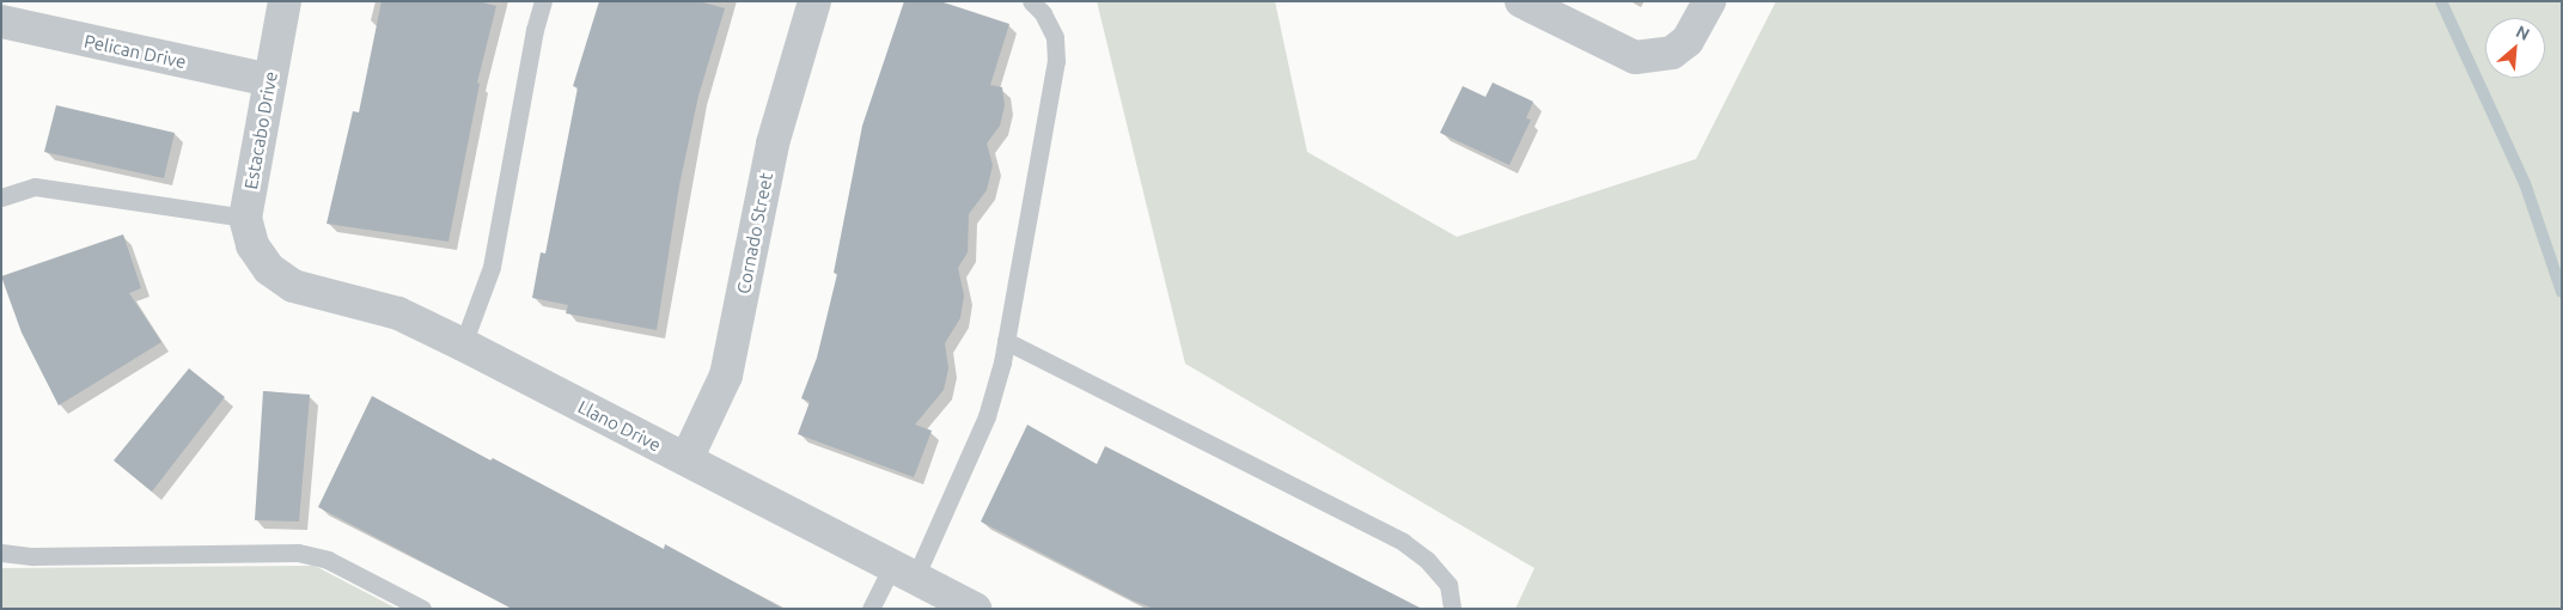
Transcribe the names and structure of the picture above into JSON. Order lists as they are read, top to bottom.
{
  "streets": {
    "street": [
      "Pelican Drive",
      "Estacabo Drive",
      "Cornado Street",
      "Llano Drive"
    ]
  },
  "crossings": [
    ["Pelican Drive", "Estacabo Drive"],
    ["Estacabo Drive", "Llano Drive"],
    ["Cornado Street", "Llano Drive"]
  ],
  "north": "top right"
}
